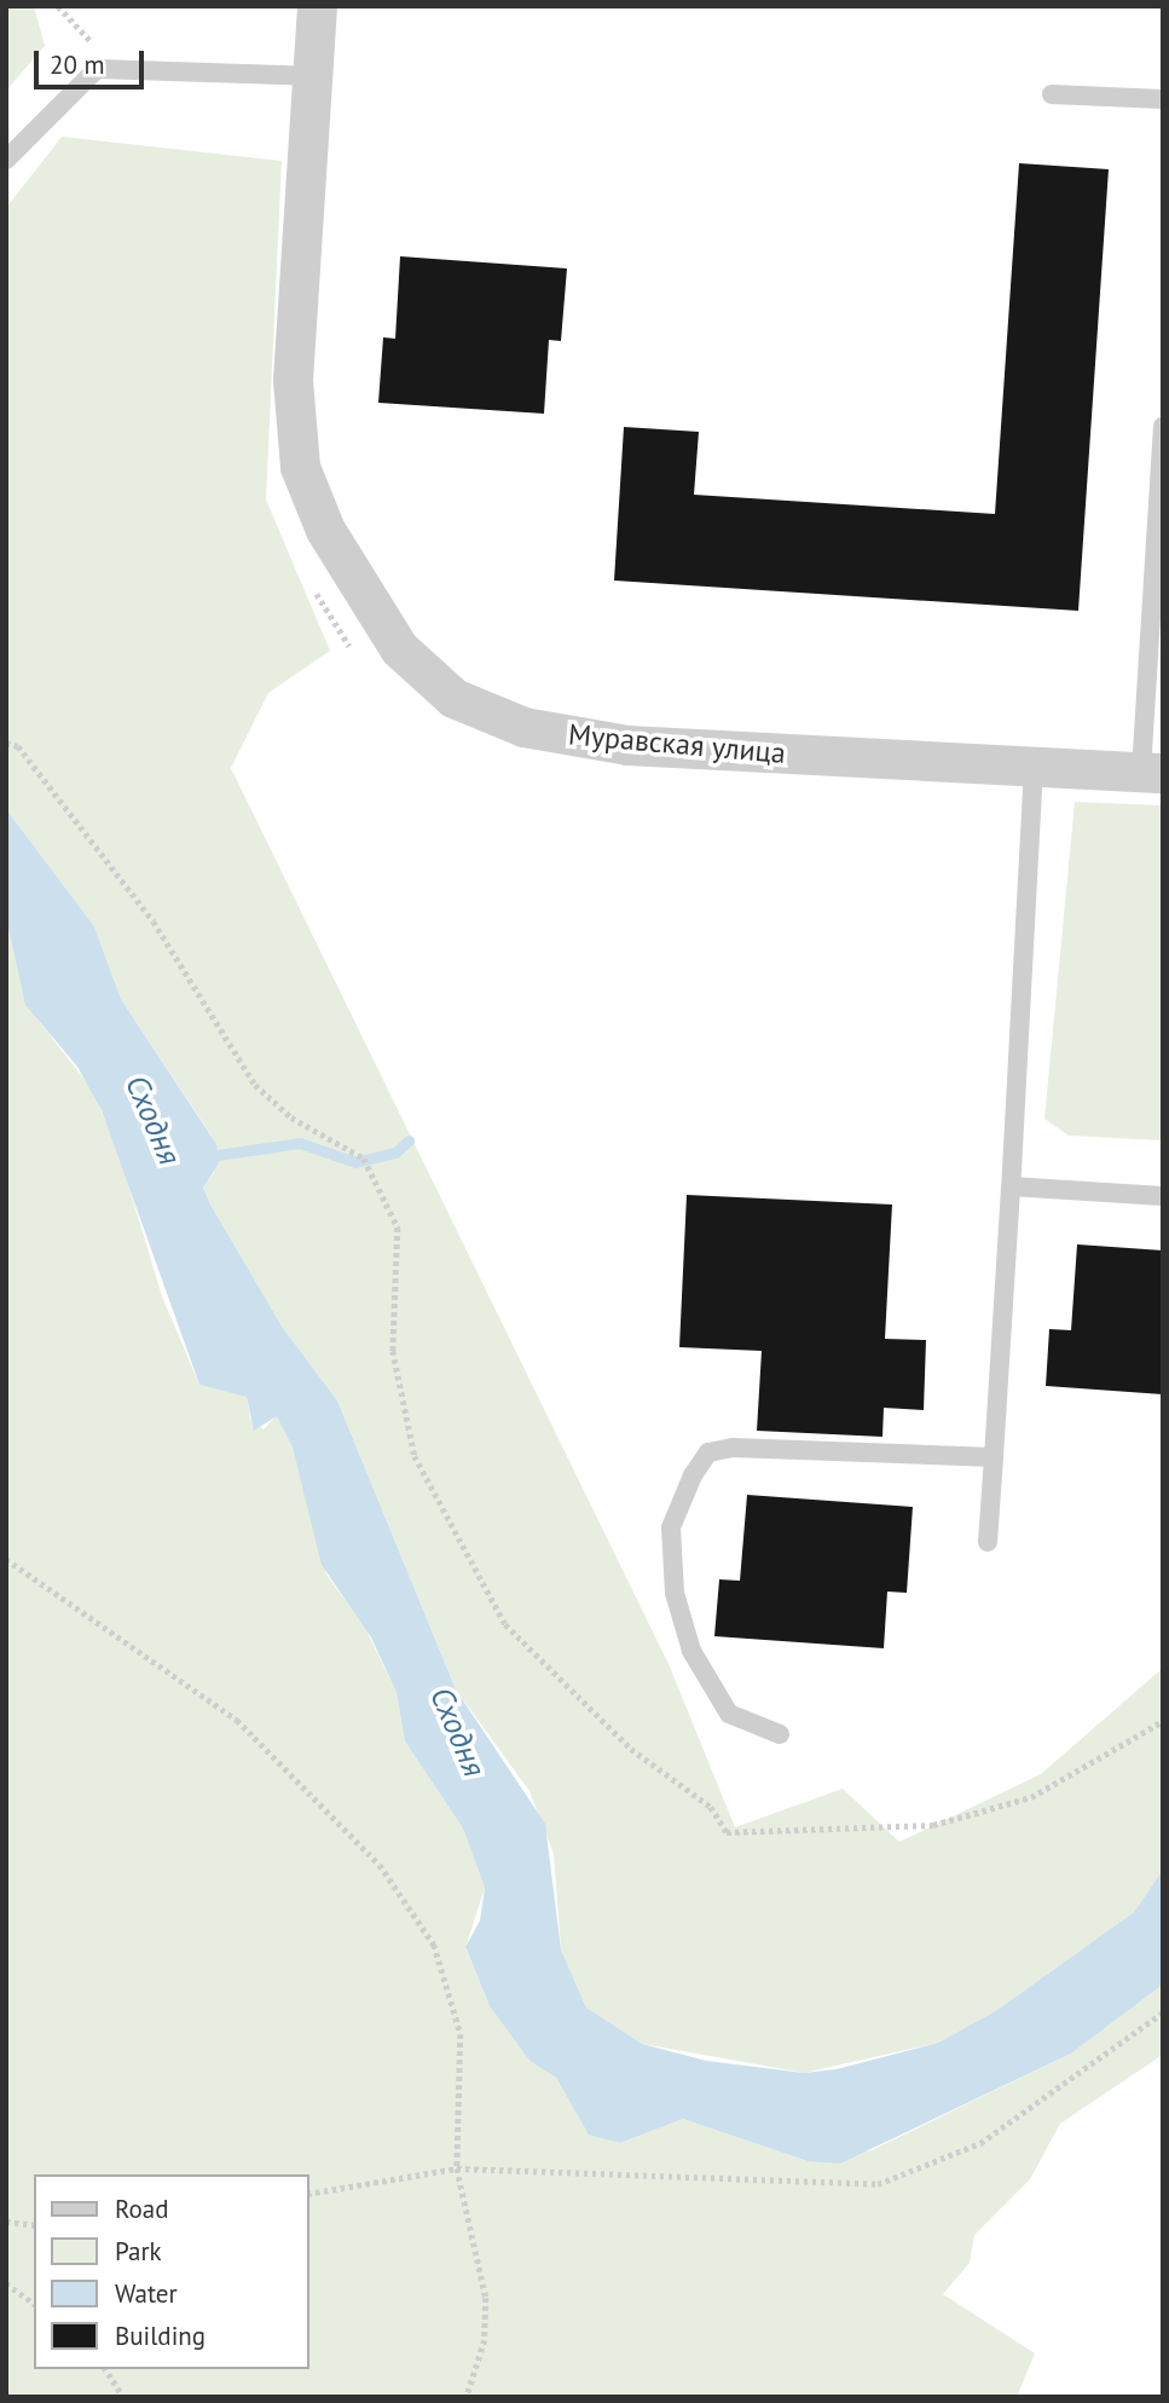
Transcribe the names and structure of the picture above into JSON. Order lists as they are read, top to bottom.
{
  "streets": {
    "street": ["Муравская улица"]
  },
  "water": ["Сходня"],
  "legend": [
    "Road",
    "Park",
    "Water",
    "Building"
  ],
  "scale_bar": "20 m"
}
